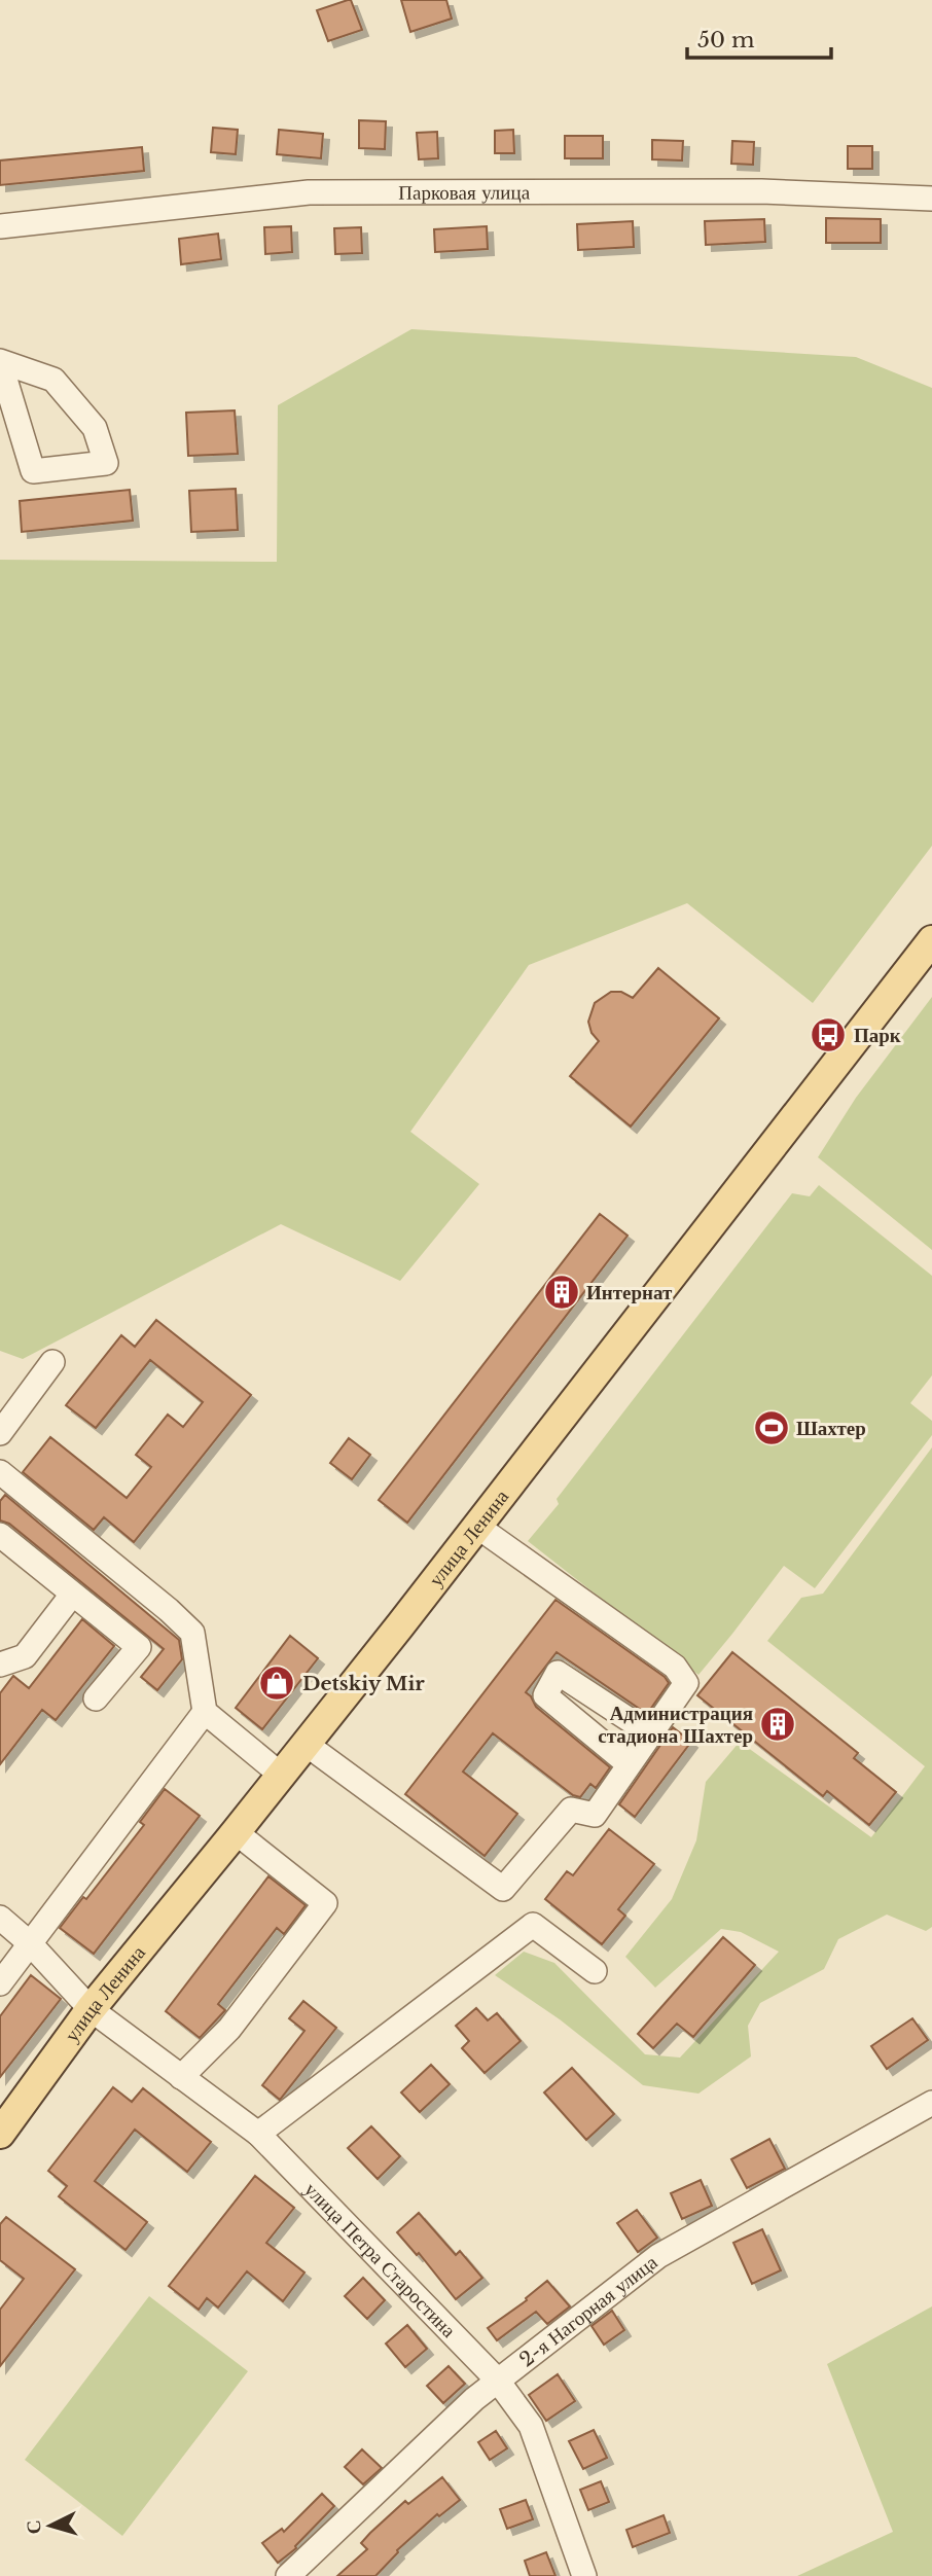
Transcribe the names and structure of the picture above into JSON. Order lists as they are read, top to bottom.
{
  "streets": {
    "main road": ["улица Ленина"],
    "street": ["Парковая улица", "улица Петра Старостина", "2-я Нагорная улица"]
  },
  "crossings": [
    ["улица Ленина", "улица Петра Старостина"],
    ["улица Петра Старостина", "2-я Нагорная улица"]
  ],
  "places": {
    "bus stop": ["Парк"],
    "building": ["Интернат", "Администрация стадиона Шахтер"],
    "sports": ["Шахтер"],
    "shop": ["Detskiy Mir"]
  },
  "scale_bar": "50 m",
  "north": "left"
}
